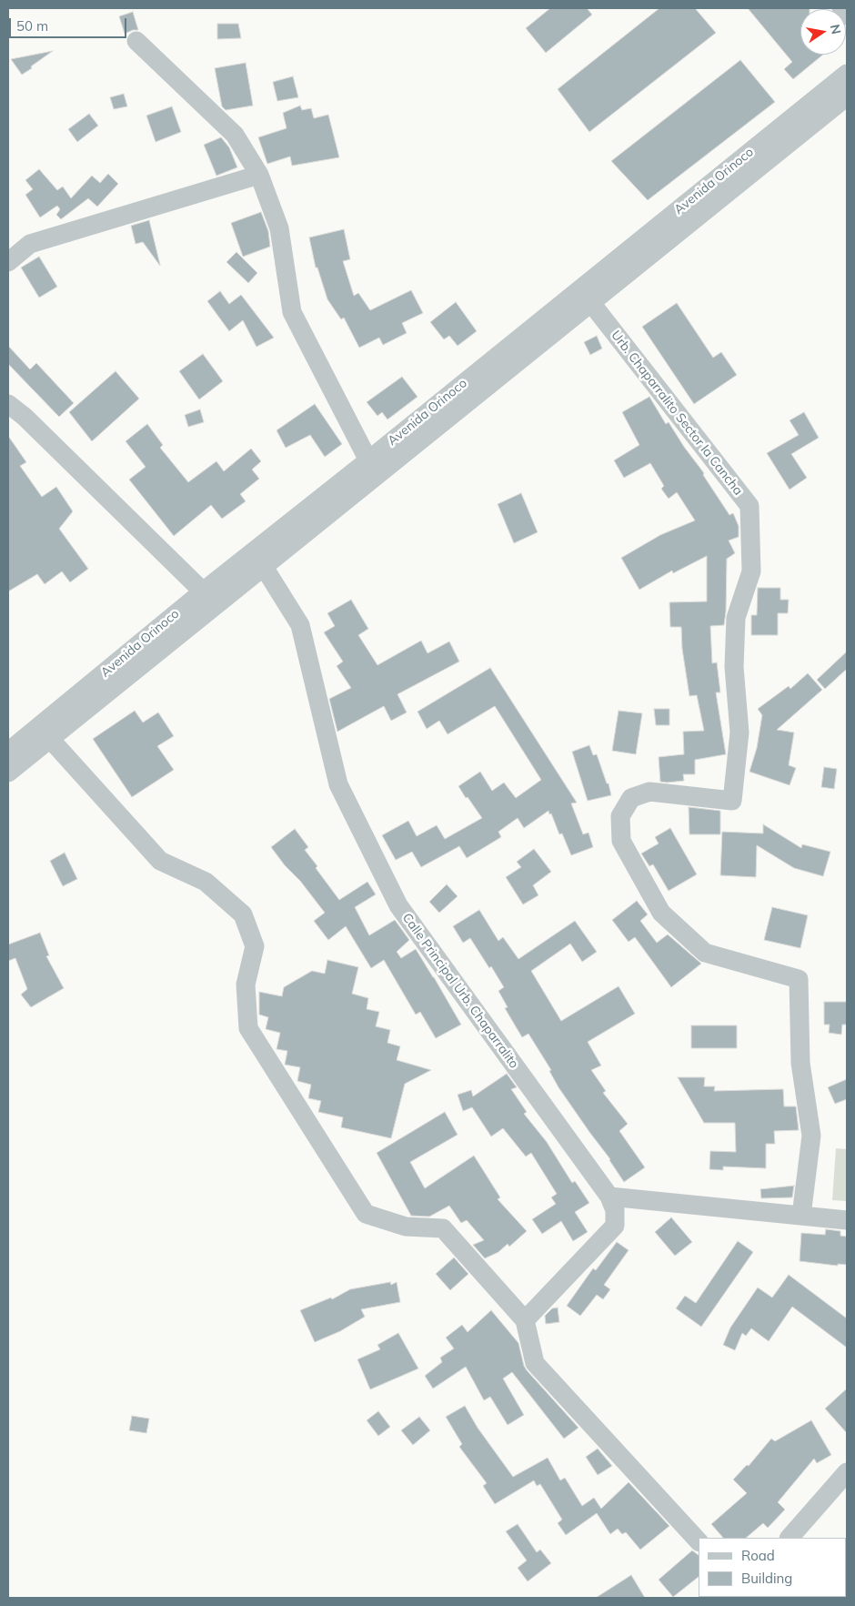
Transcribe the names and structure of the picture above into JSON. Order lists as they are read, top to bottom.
{
  "streets": {
    "street": ["Avenida Orinoco", "Urb. Chaparralito Sector la Cancha", "Calle Principal Urb. Chaparralito"]
  },
  "crossings": [
    ["Avenida Orinoco", "Urb. Chaparralito Sector la Cancha"],
    ["Avenida Orinoco", "Calle Principal Urb. Chaparralito"]
  ],
  "legend": ["Road", "Building"],
  "scale_bar": "50 m",
  "north": "right"
}
